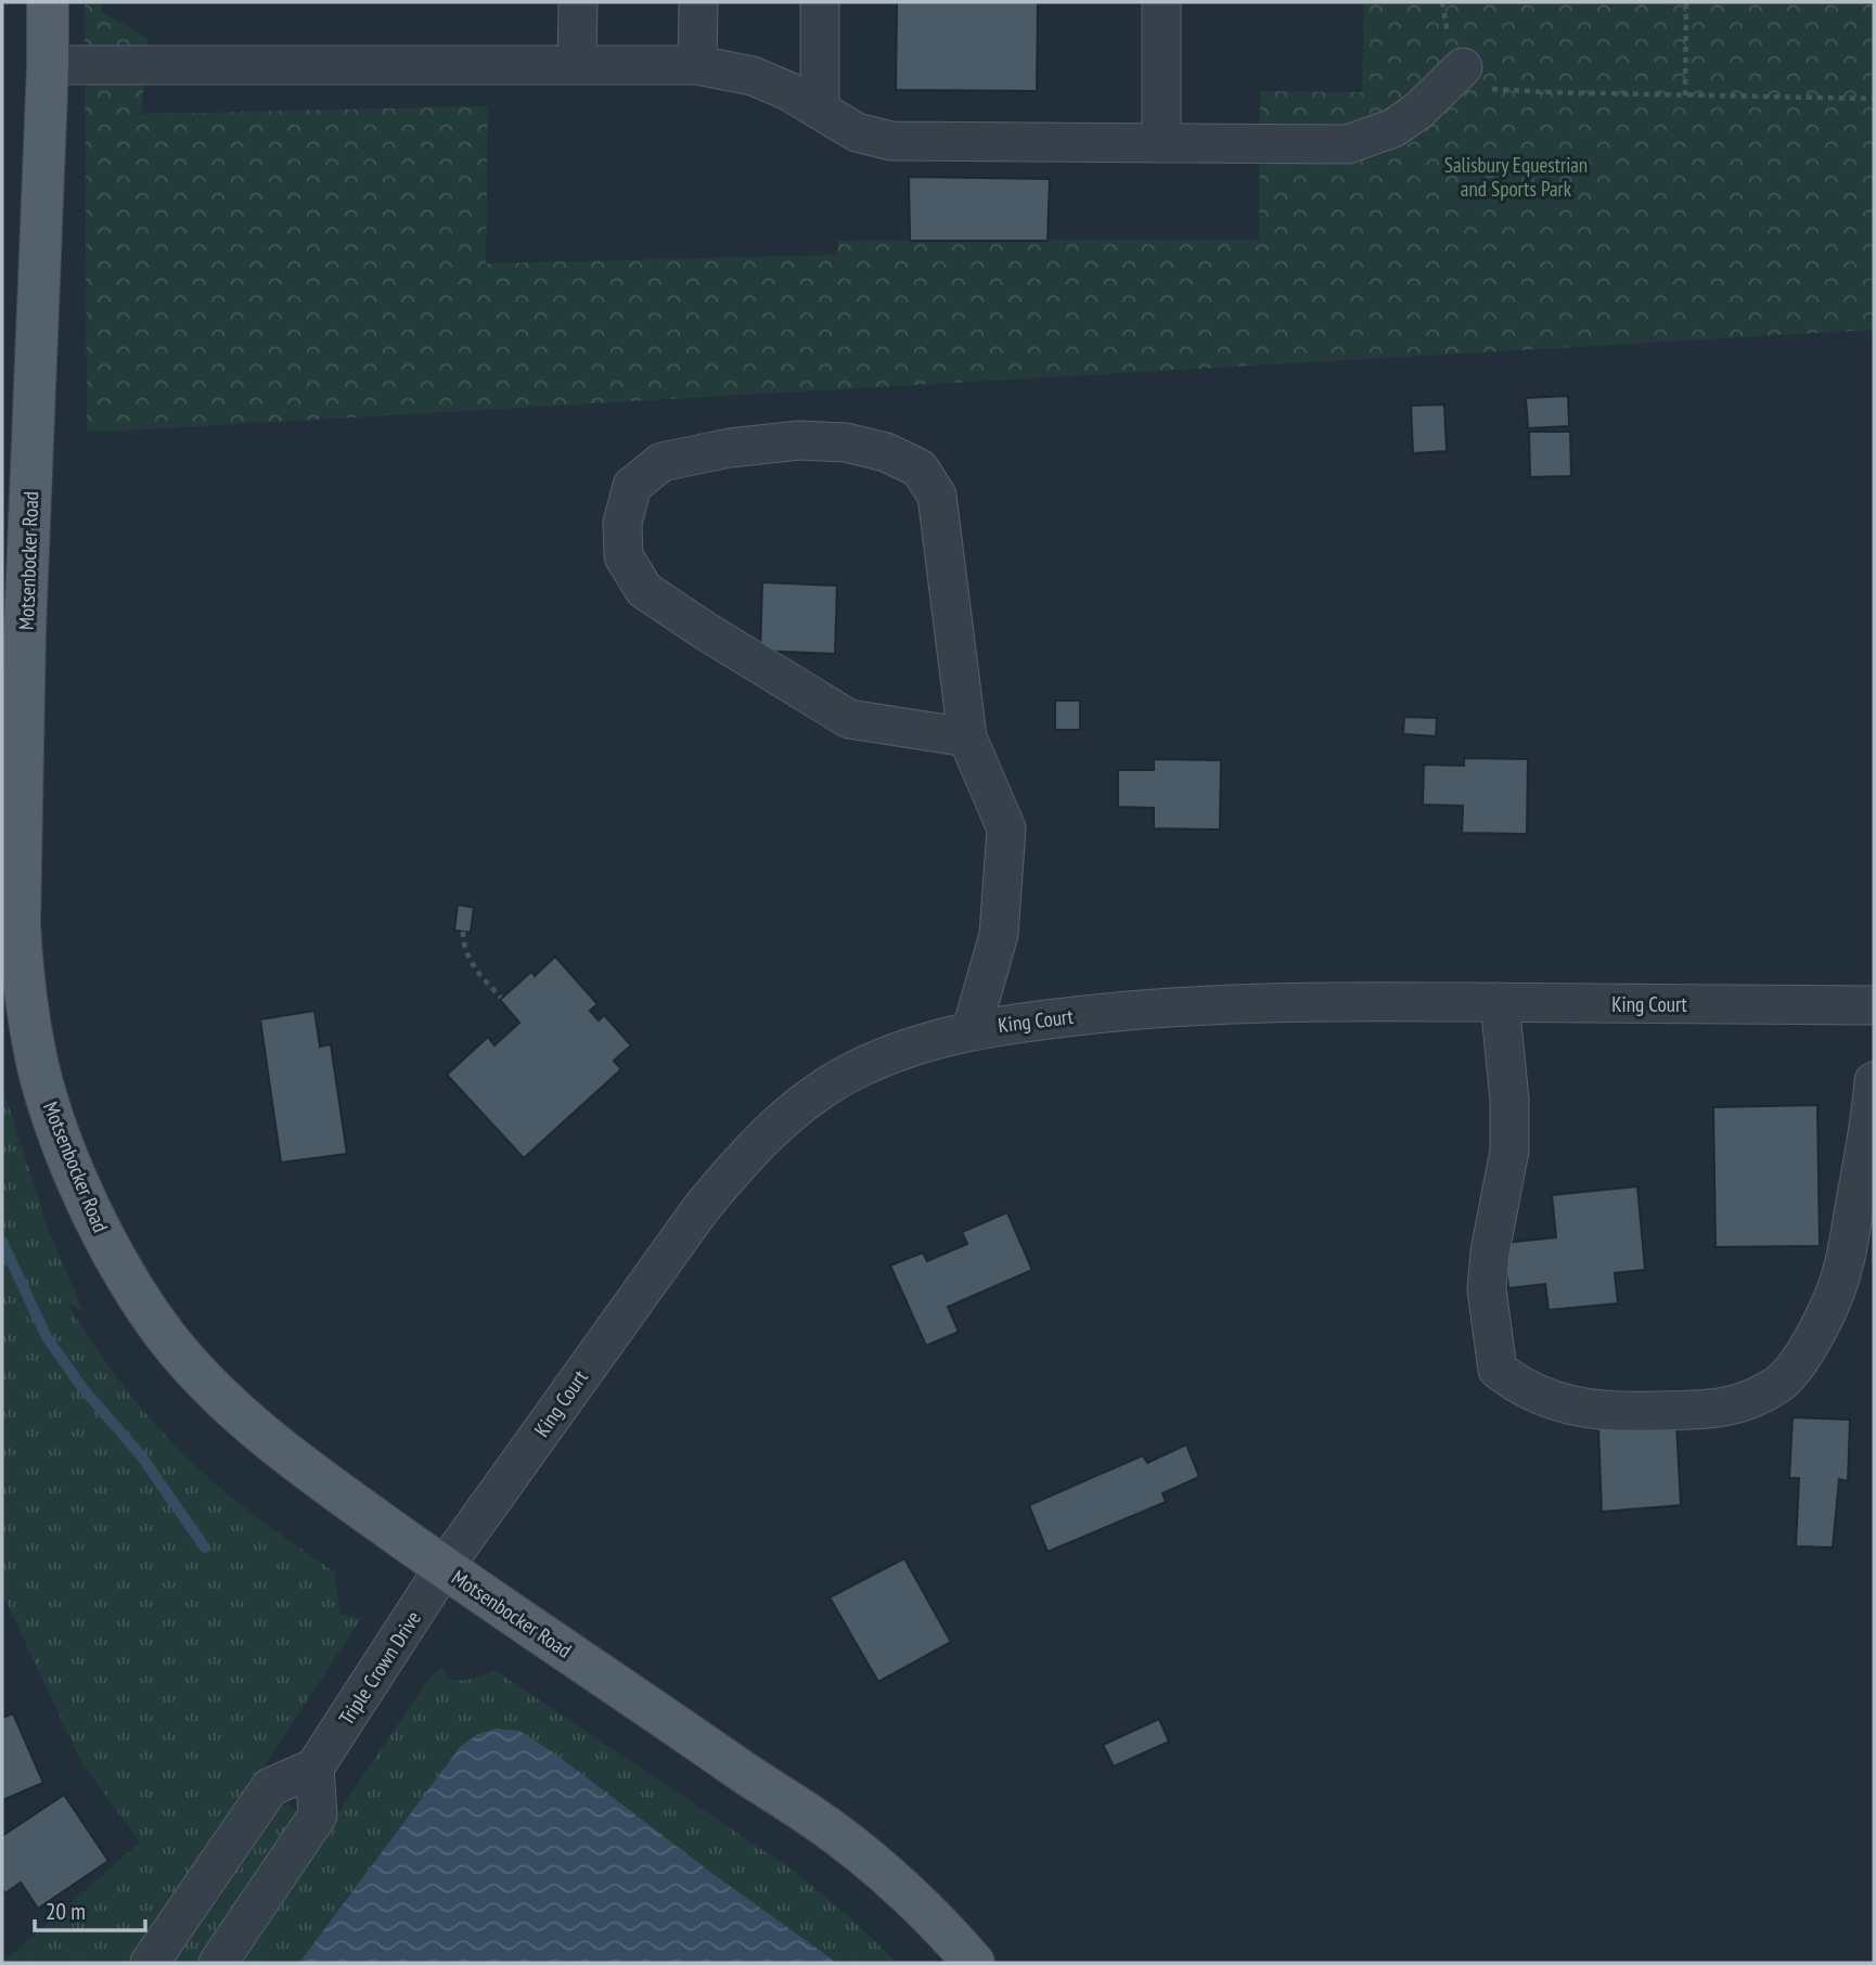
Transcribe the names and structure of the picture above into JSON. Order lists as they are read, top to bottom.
{
  "streets": {
    "main road": ["Motsenbocker Road"],
    "street": ["King Court", "Triple Crown Drive"]
  },
  "crossings": [
    ["Motsenbocker Road", "King Court"],
    ["Motsenbocker Road", "Triple Crown Drive"],
    ["King Court", "Triple Crown Drive"]
  ],
  "parks": ["Salisbury Equestrian and Sports Park"],
  "scale_bar": "20 m"
}
